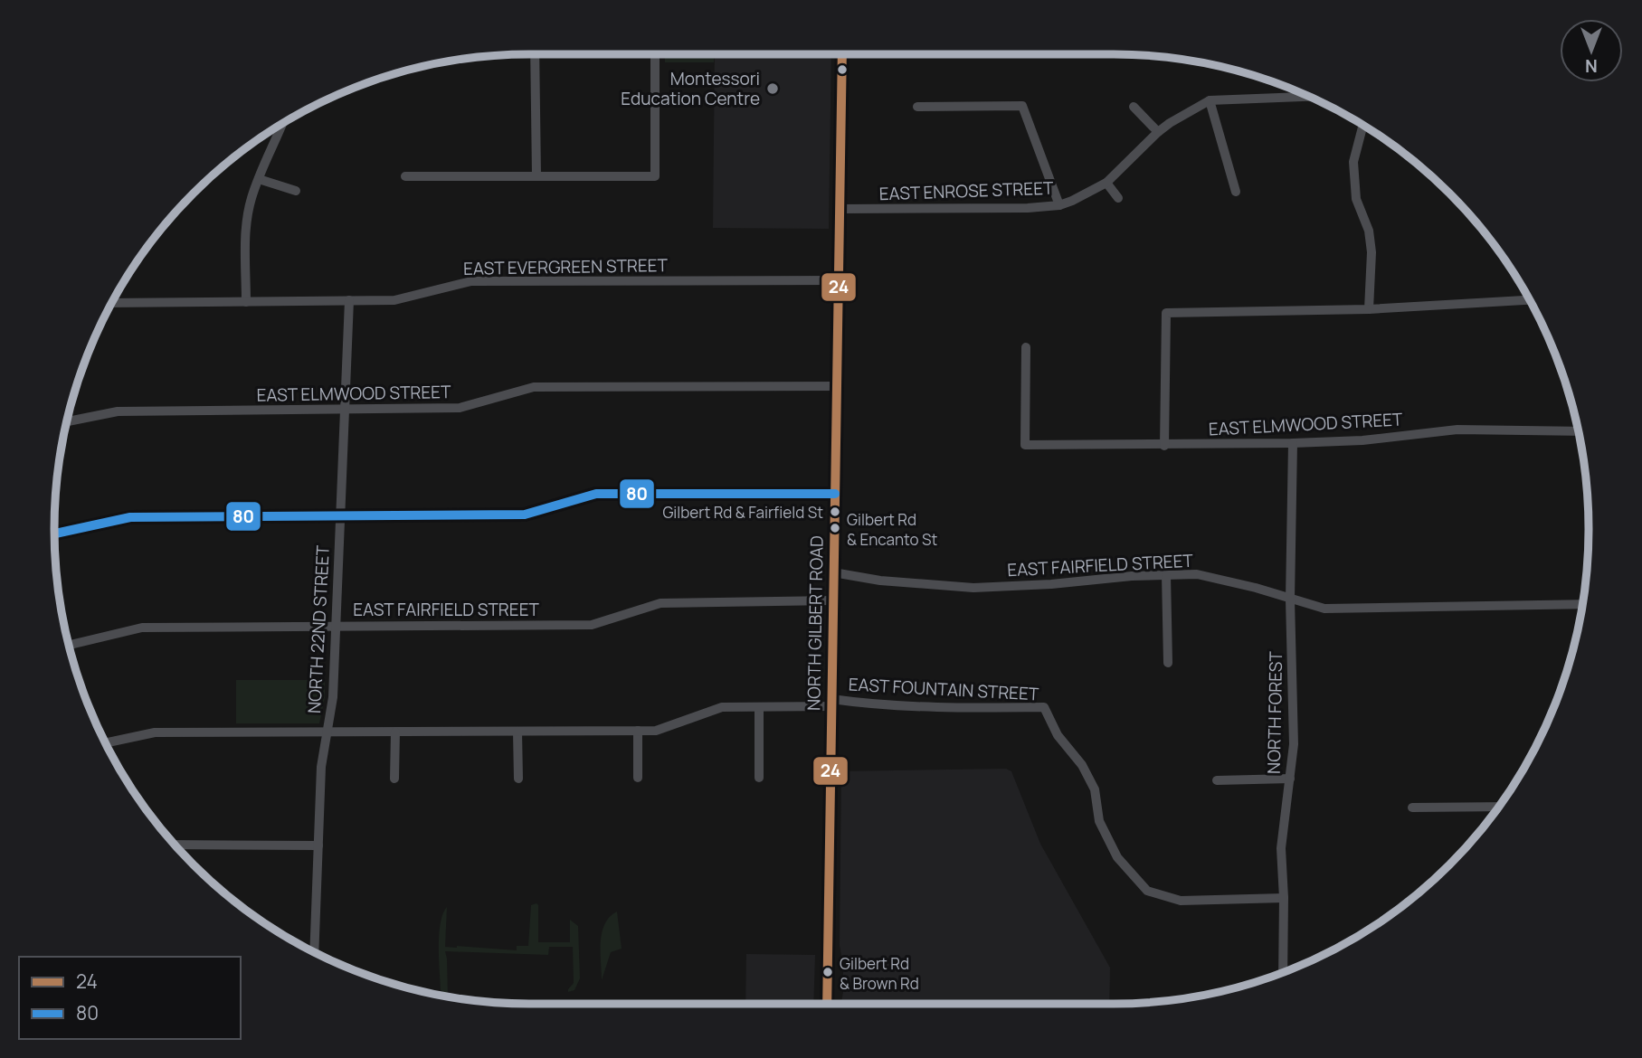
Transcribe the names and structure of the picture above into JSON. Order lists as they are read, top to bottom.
{
  "streets": {
    "main road": ["NORTH GILBERT ROAD"],
    "street": [
      "EAST ENROSE STREET",
      "EAST EVERGREEN STREET",
      "EAST ELMWOOD STREET",
      "EAST FAIRFIELD STREET",
      "NORTH 22ND STREET",
      "EAST FOUNTAIN STREET",
      "NORTH FOREST"
    ]
  },
  "crossings": [
    ["EAST ENROSE STREET", "NORTH GILBERT ROAD"],
    ["EAST EVERGREEN STREET", "NORTH GILBERT ROAD"],
    ["EAST EVERGREEN STREET", "NORTH 22ND STREET"],
    ["EAST ELMWOOD STREET", "NORTH GILBERT ROAD"],
    ["EAST ELMWOOD STREET", "NORTH 22ND STREET"],
    ["EAST ELMWOOD STREET", "NORTH FOREST"],
    ["EAST FAIRFIELD STREET", "NORTH GILBERT ROAD"],
    ["EAST FAIRFIELD STREET", "NORTH 22ND STREET"],
    ["EAST FAIRFIELD STREET", "NORTH FOREST"],
    ["NORTH GILBERT ROAD", "EAST FOUNTAIN STREET"],
    ["NORTH 22ND STREET", "EAST FOUNTAIN STREET"],
    ["EAST FOUNTAIN STREET", "NORTH FOREST"]
  ],
  "places": [
    "Montessori Education Centre",
    "Gilbert Rd & Fairfield St",
    "Gilbert Rd & Encanto St",
    "Gilbert Rd & Brown Rd"
  ],
  "lines": ["transit line 24", "transit line 80"],
  "legend": ["24", "80"],
  "north": "bottom"
}
